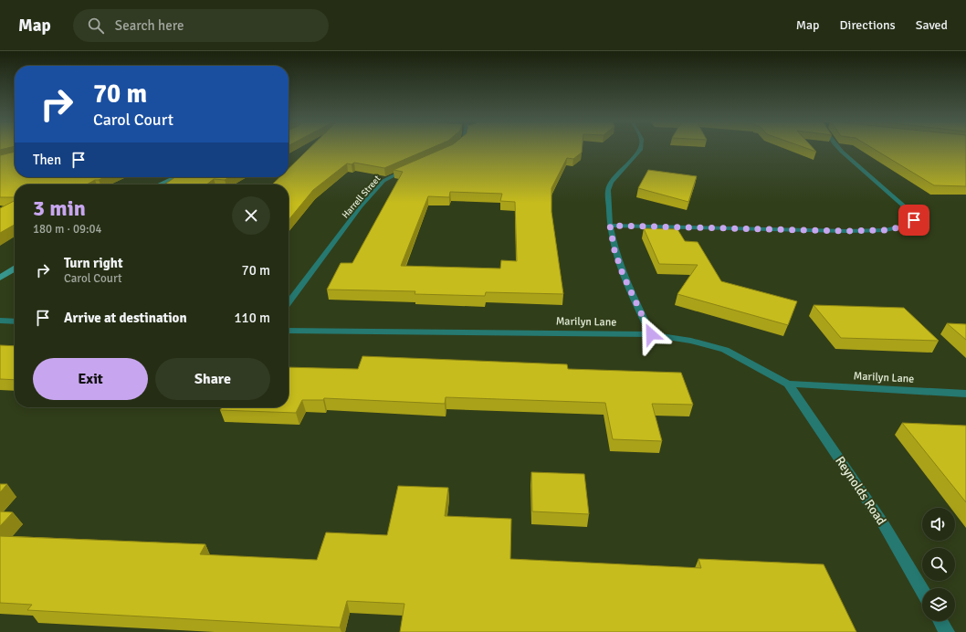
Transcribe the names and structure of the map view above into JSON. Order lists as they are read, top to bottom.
{
  "streets": {
    "street": ["Harrell Street", "Marilyn Lane", "Reynolds Road"]
  },
  "crossings": [
    ["Marilyn Lane", "Reynolds Road"]
  ],
  "page": {
    "header": "Map",
    "search": "Search here",
    "nav": ["Map", "Directions", "Saved"],
    "turn": ["70 m", "Carol Court"],
    "then": "Then",
    "heading": ["3 min", "180 m · 09:04"],
    "list": [
      {
        "name": "Turn right",
        "note": "Carol Court",
        "value": "70 m"
      },
      {
        "name": "Arrive at destination",
        "value": "110 m"
      }
    ],
    "buttons": ["Exit", "Share"]
  }
}
